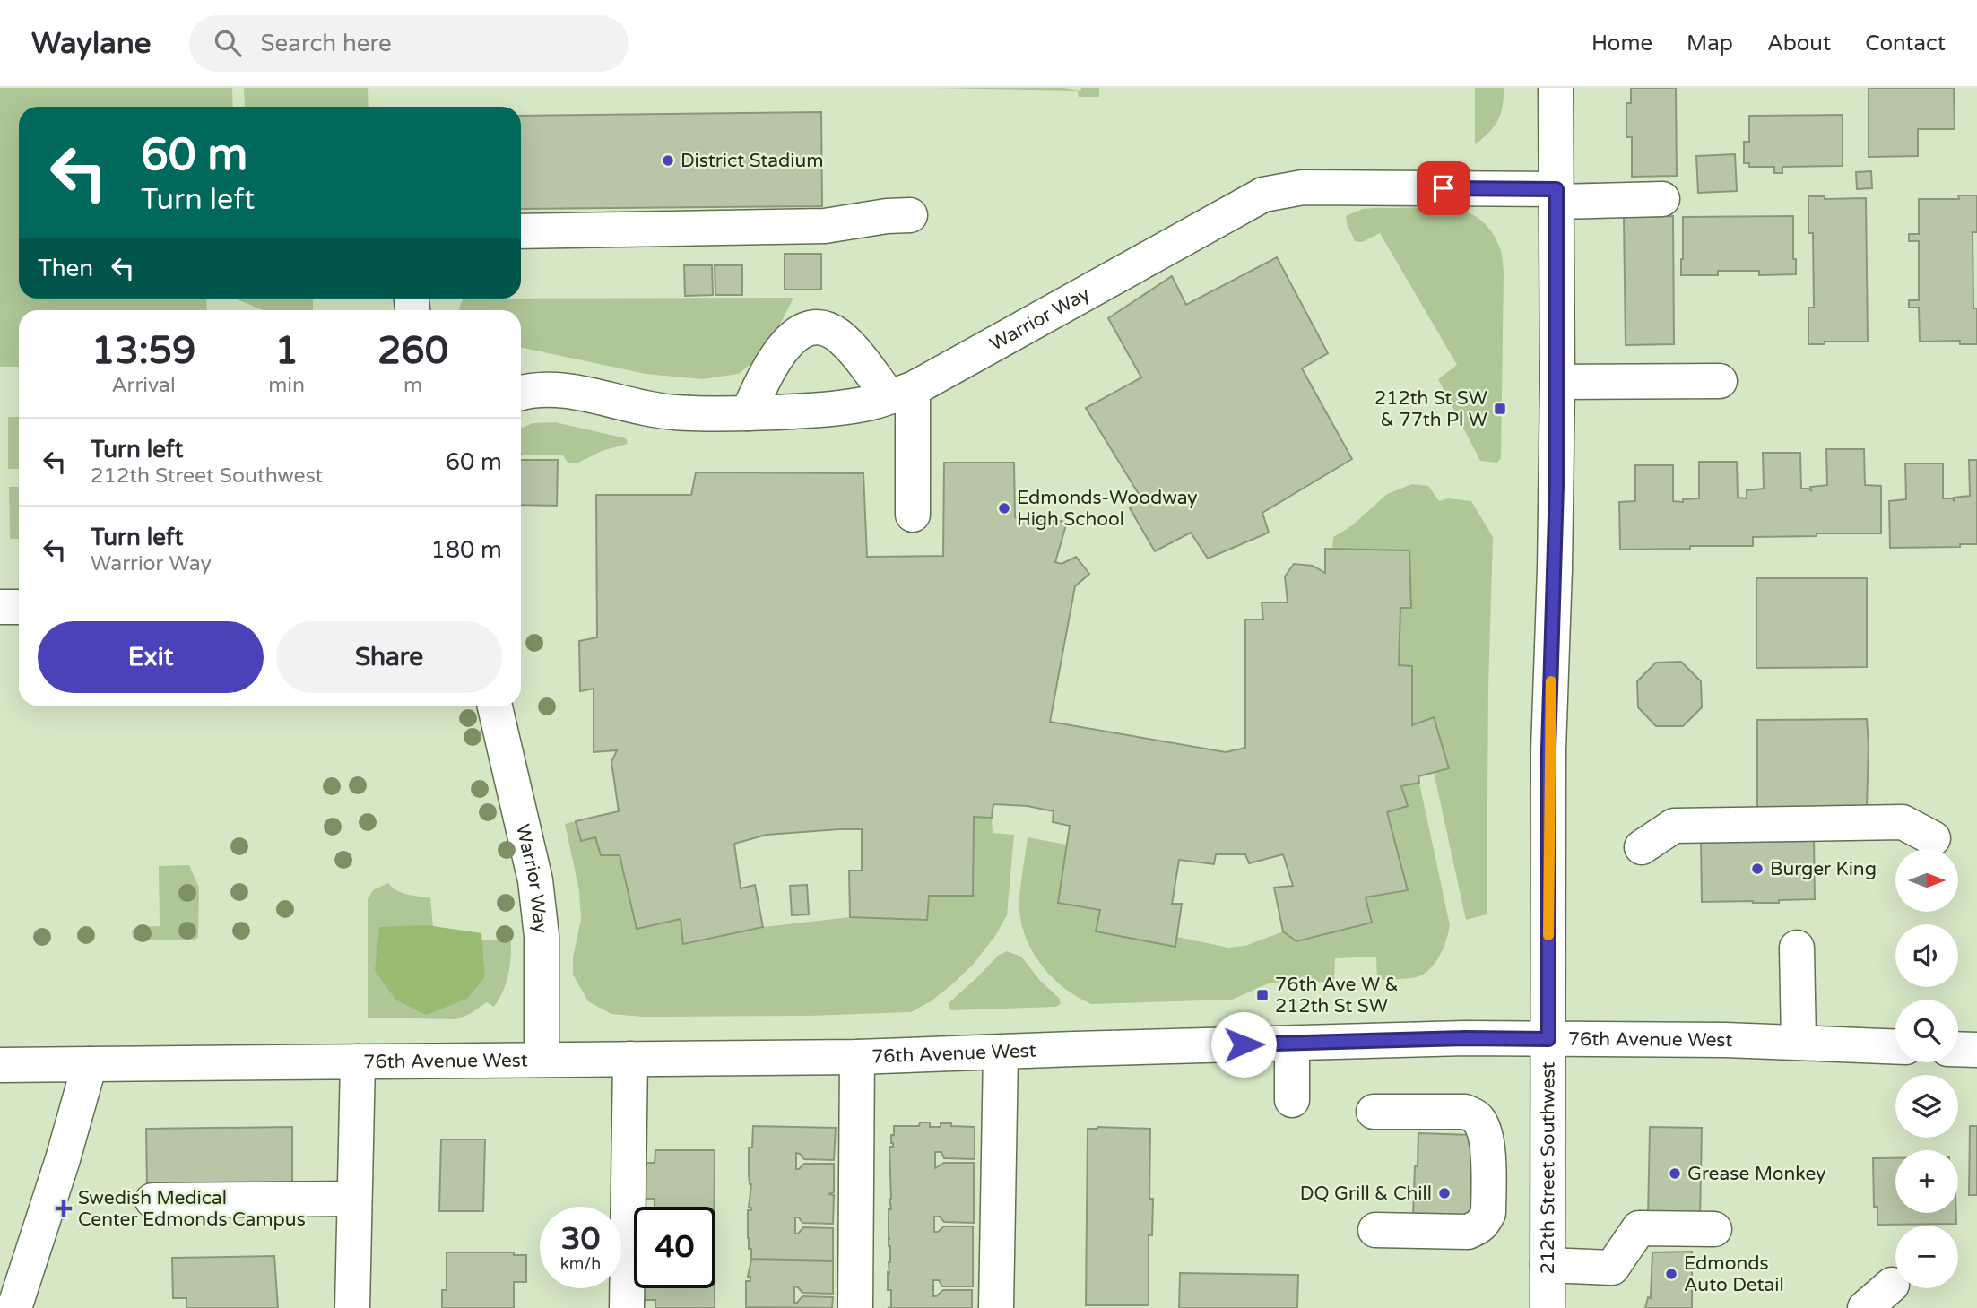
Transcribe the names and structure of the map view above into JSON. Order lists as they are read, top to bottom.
{
  "streets": {
    "street": ["Warrior Way", "76th Avenue West", "212th Street Southwest"]
  },
  "crossings": [
    ["Warrior Way", "76th Avenue West"],
    ["Warrior Way", "212th Street Southwest"],
    ["76th Avenue West", "212th Street Southwest"]
  ],
  "places": {
    "other": [
      "District Stadium",
      "Edmonds-Woodway High School",
      "Burger King",
      "Grease Monkey",
      "DQ Grill & Chill",
      "Edmonds Auto Detail"
    ],
    "transit": ["212th St SW & 77th Pl W", "76th Ave W & 212th St SW"],
    "health": ["Swedish Medical Center Edmonds Campus"]
  },
  "north": "right",
  "page": {
    "header": "Waylane",
    "search": "Search here",
    "nav": [
      "Home",
      "Map",
      "About",
      "Contact"
    ],
    "turn": ["60 m", "Turn left"],
    "then": "Then",
    "eta": [
      "13:59",
      "Arrival",
      "1",
      "min",
      "260",
      "m"
    ],
    "list": [
      {
        "name": "Turn left",
        "note": "212th Street Southwest",
        "value": "60 m"
      },
      {
        "name": "Turn left",
        "note": "Warrior Way",
        "value": "180 m"
      }
    ],
    "buttons": ["Exit", "Share"],
    "map_buttons": ["+", "−"],
    "speed": "30 km/h",
    "limit": "40"
  }
}
